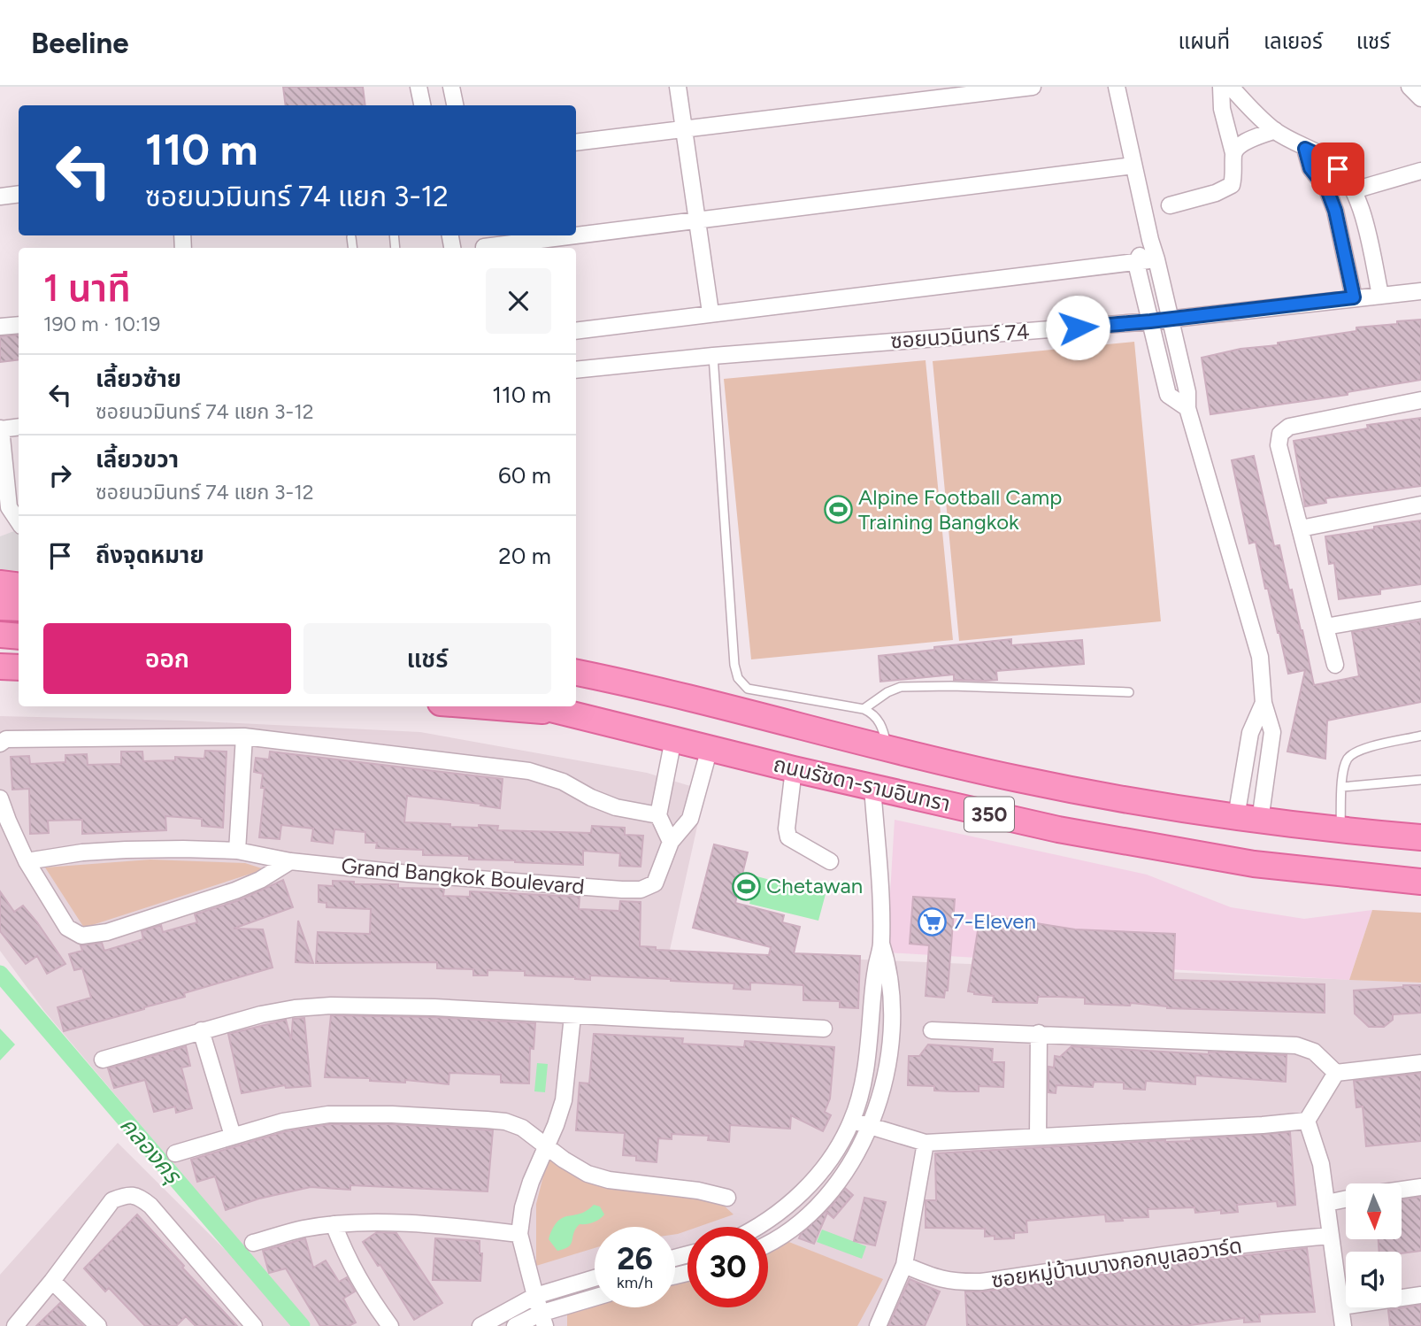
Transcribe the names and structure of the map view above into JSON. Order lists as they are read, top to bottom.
{
  "streets": {
    "main road": ["ถนนรัชดา-รามอินทรา", "350"],
    "street": ["ซอยนวมินทร์ 74", "Grand Bangkok Boulevard", "ซอยหมู่บ้านบางกอกบูเลอวาร์ด"]
  },
  "crossings": [
    ["ถนนรัชดา-รามอินทรา", "Grand Bangkok Boulevard"]
  ],
  "water": ["คลองครุ"],
  "places": {
    "sports": ["Alpine Football Camp Training Bangkok", "Chetawan"],
    "supermarket": ["7-Eleven"]
  },
  "north": "bottom",
  "page": {
    "header": "Beeline",
    "nav": ["แผนที่", "เลเยอร์", "แชร์"],
    "turn": ["110 m", "ซอยนวมินทร์ 74 แยก 3-12"],
    "heading": ["1 นาที", "190 m · 10:19"],
    "list": [
      {
        "name": "เลี้ยวซ้าย",
        "note": "ซอยนวมินทร์ 74 แยก 3-12",
        "value": "110 m"
      },
      {
        "name": "เลี้ยวขวา",
        "note": "ซอยนวมินทร์ 74 แยก 3-12",
        "value": "60 m"
      },
      {
        "name": "ถึงจุดหมาย",
        "value": "20 m"
      }
    ],
    "buttons": ["ออก", "แชร์"],
    "speed": "26 km/h",
    "limit": "30"
  }
}
